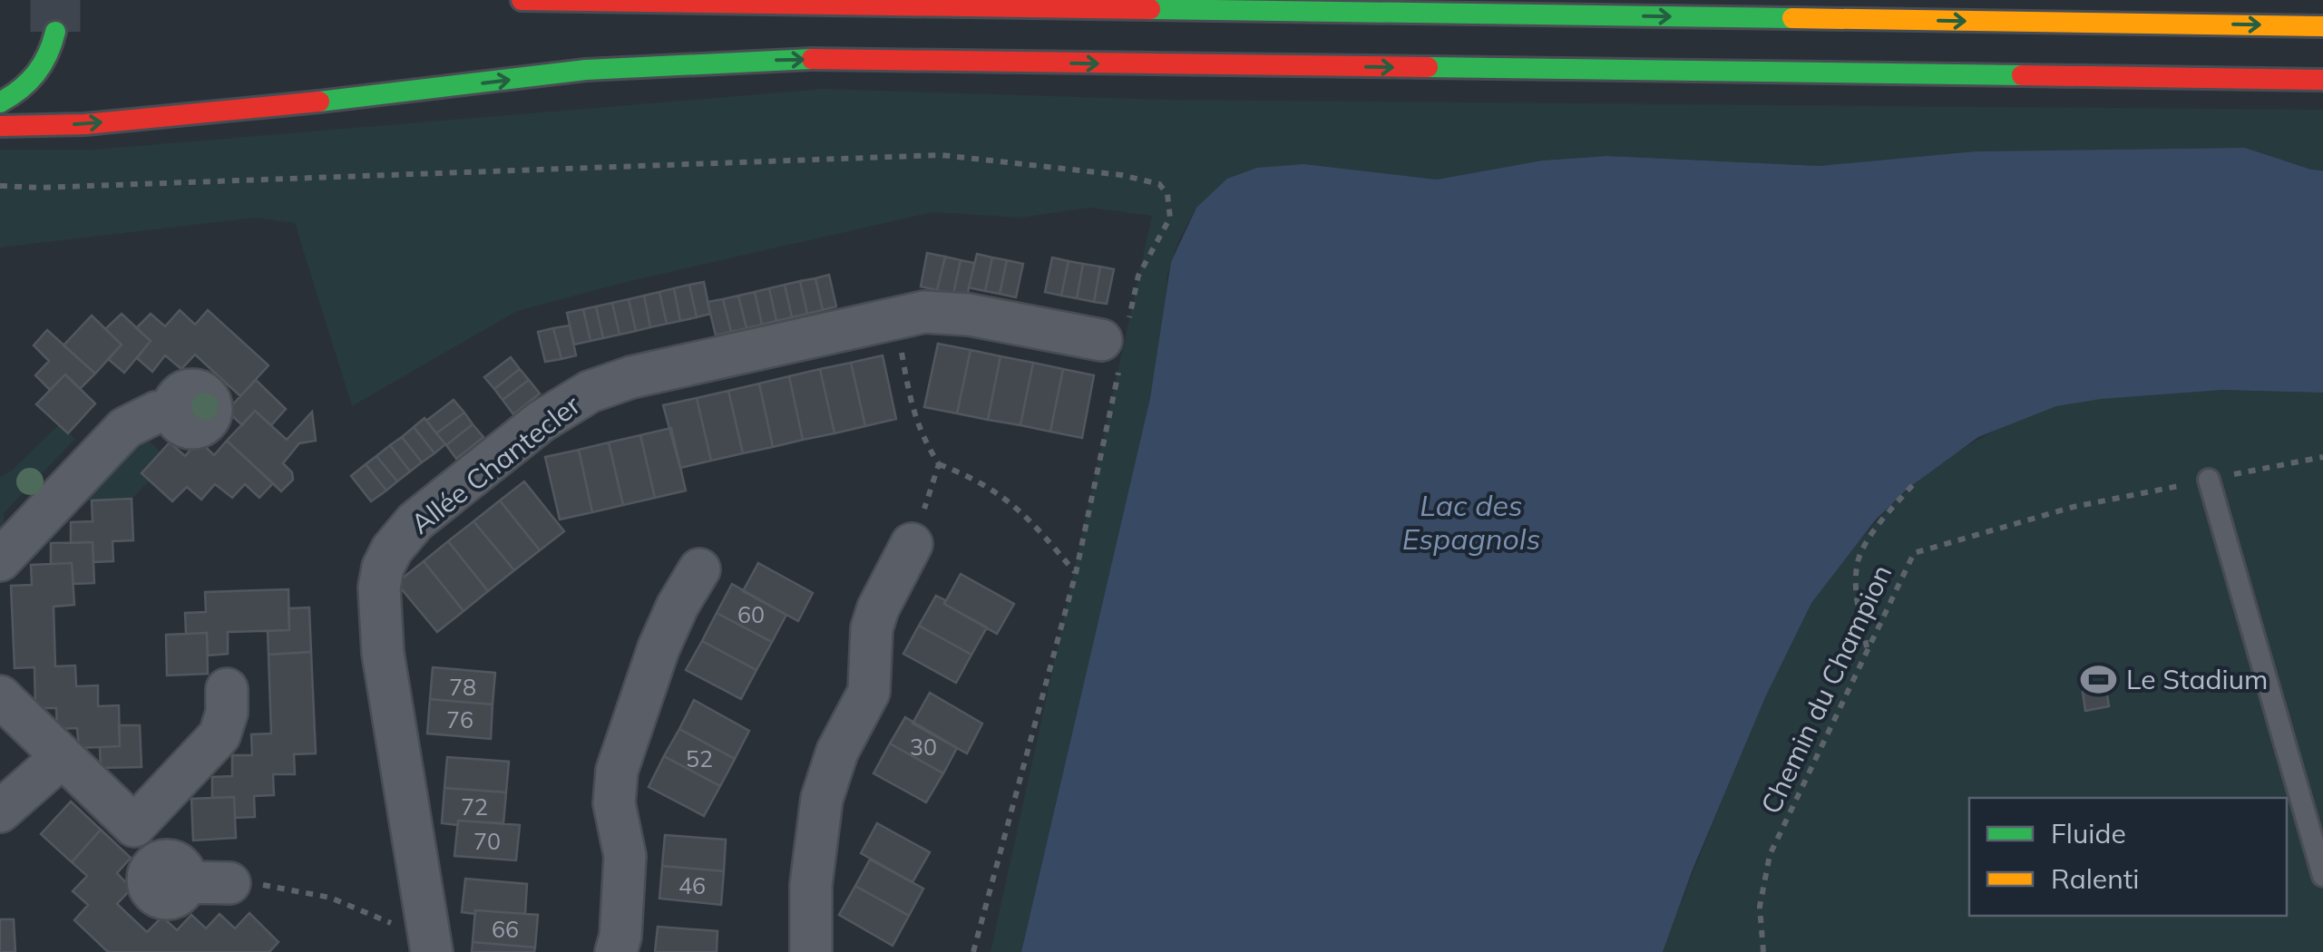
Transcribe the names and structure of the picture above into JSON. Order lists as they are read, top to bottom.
{
  "streets": {
    "street": ["Allée Chantecler"],
    "path": ["Chemin du Champion"]
  },
  "water": ["Lac des Espagnols"],
  "places": {
    "sports": ["Le Stadium"]
  },
  "house_numbers": [
    "60",
    "78",
    "76",
    "30",
    "52",
    "72",
    "70",
    "46",
    "66"
  ],
  "legend": ["Fluide", "Ralenti"]
}
